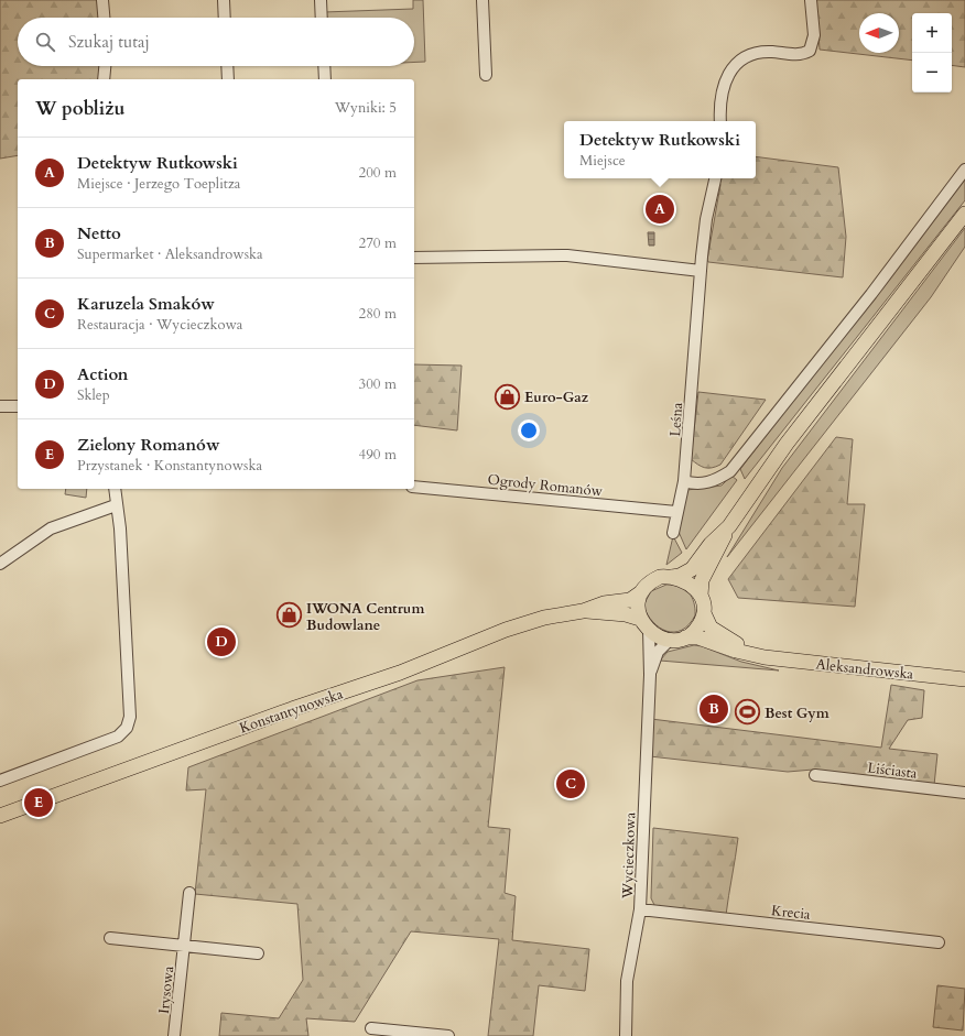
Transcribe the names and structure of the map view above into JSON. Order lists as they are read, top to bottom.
{
  "streets": {
    "main road": ["Aleksandrowska", "Konstantynowska"],
    "street": [
      "Leśna",
      "Ogrody Romanów",
      "Liściasta",
      "Wycieczkowa",
      "Krecia",
      "Irysowa"
    ]
  },
  "crossings": [
    ["Leśna", "Ogrody Romanów"],
    ["Aleksandrowska", "Konstantynowska"],
    ["Aleksandrowska", "Wycieczkowa"],
    ["Konstantynowska", "Wycieczkowa"],
    ["Wycieczkowa", "Krecia"]
  ],
  "places": {
    "shop": ["Euro-Gaz", "IWONA Centrum Budowlane"],
    "sports": ["Best Gym"]
  },
  "north": "left",
  "page": {
    "map_buttons": ["+", "−"],
    "search": "Szukaj tutaj",
    "heading": ["W pobliżu", "Wyniki: 5"],
    "popup": ["Detektyw Rutkowski", "Miejsce"],
    "list": [
      {
        "mark": "A",
        "name": "Detektyw Rutkowski",
        "note": "Miejsce · Jerzego Toeplitza",
        "value": "200 m"
      },
      {
        "mark": "B",
        "name": "Netto",
        "note": "Supermarket · Aleksandrowska",
        "value": "270 m"
      },
      {
        "mark": "C",
        "name": "Karuzela Smaków",
        "note": "Restauracja · Wycieczkowa",
        "value": "280 m"
      },
      {
        "mark": "D",
        "name": "Action",
        "note": "Sklep",
        "value": "300 m"
      },
      {
        "mark": "E",
        "name": "Zielony Romanów",
        "note": "Przystanek · Konstantynowska",
        "value": "490 m"
      }
    ],
    "pins": [
      "A",
      "D",
      "B",
      "C",
      "E"
    ]
  }
}
